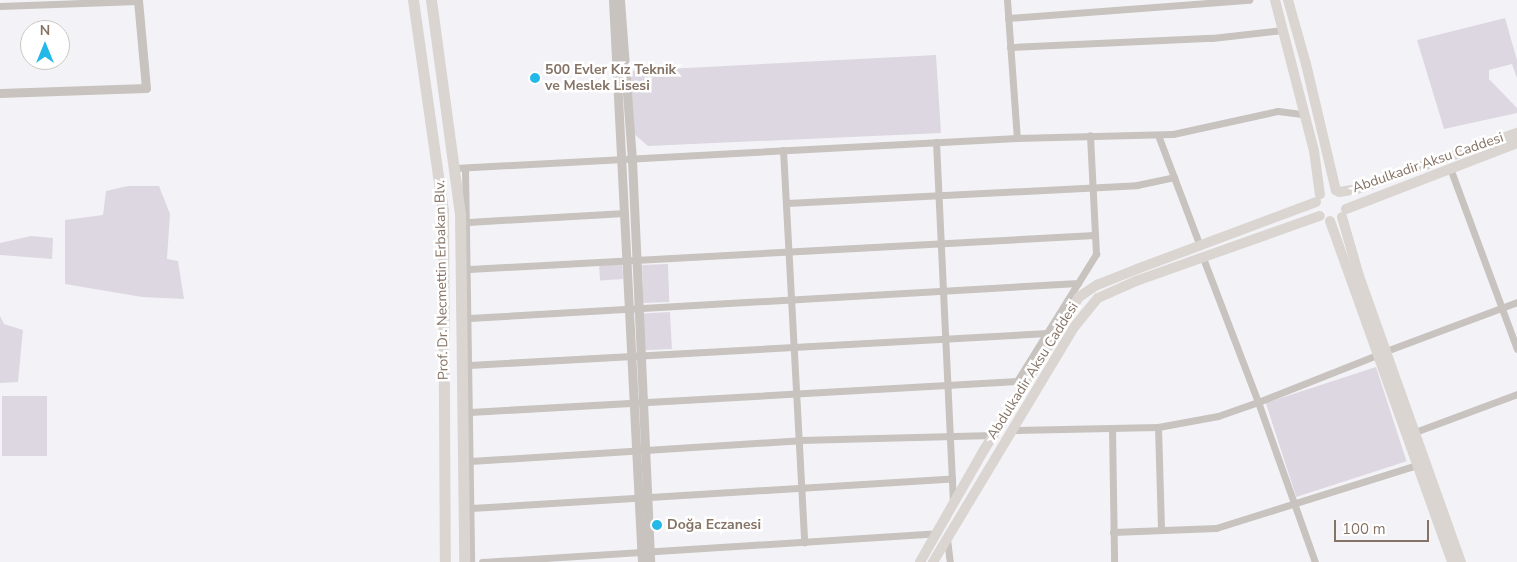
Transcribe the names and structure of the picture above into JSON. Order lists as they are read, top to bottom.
{
  "streets": {
    "main road": ["Abdulkadir Aksu Caddesi", "Prof. Dr. Necmettin Erbakan Blv."]
  },
  "places": ["500 Evler Kız Teknik ve Meslek Lisesi", "Doğa Eczanesi"],
  "scale_bar": "100 m",
  "north": "top"
}
